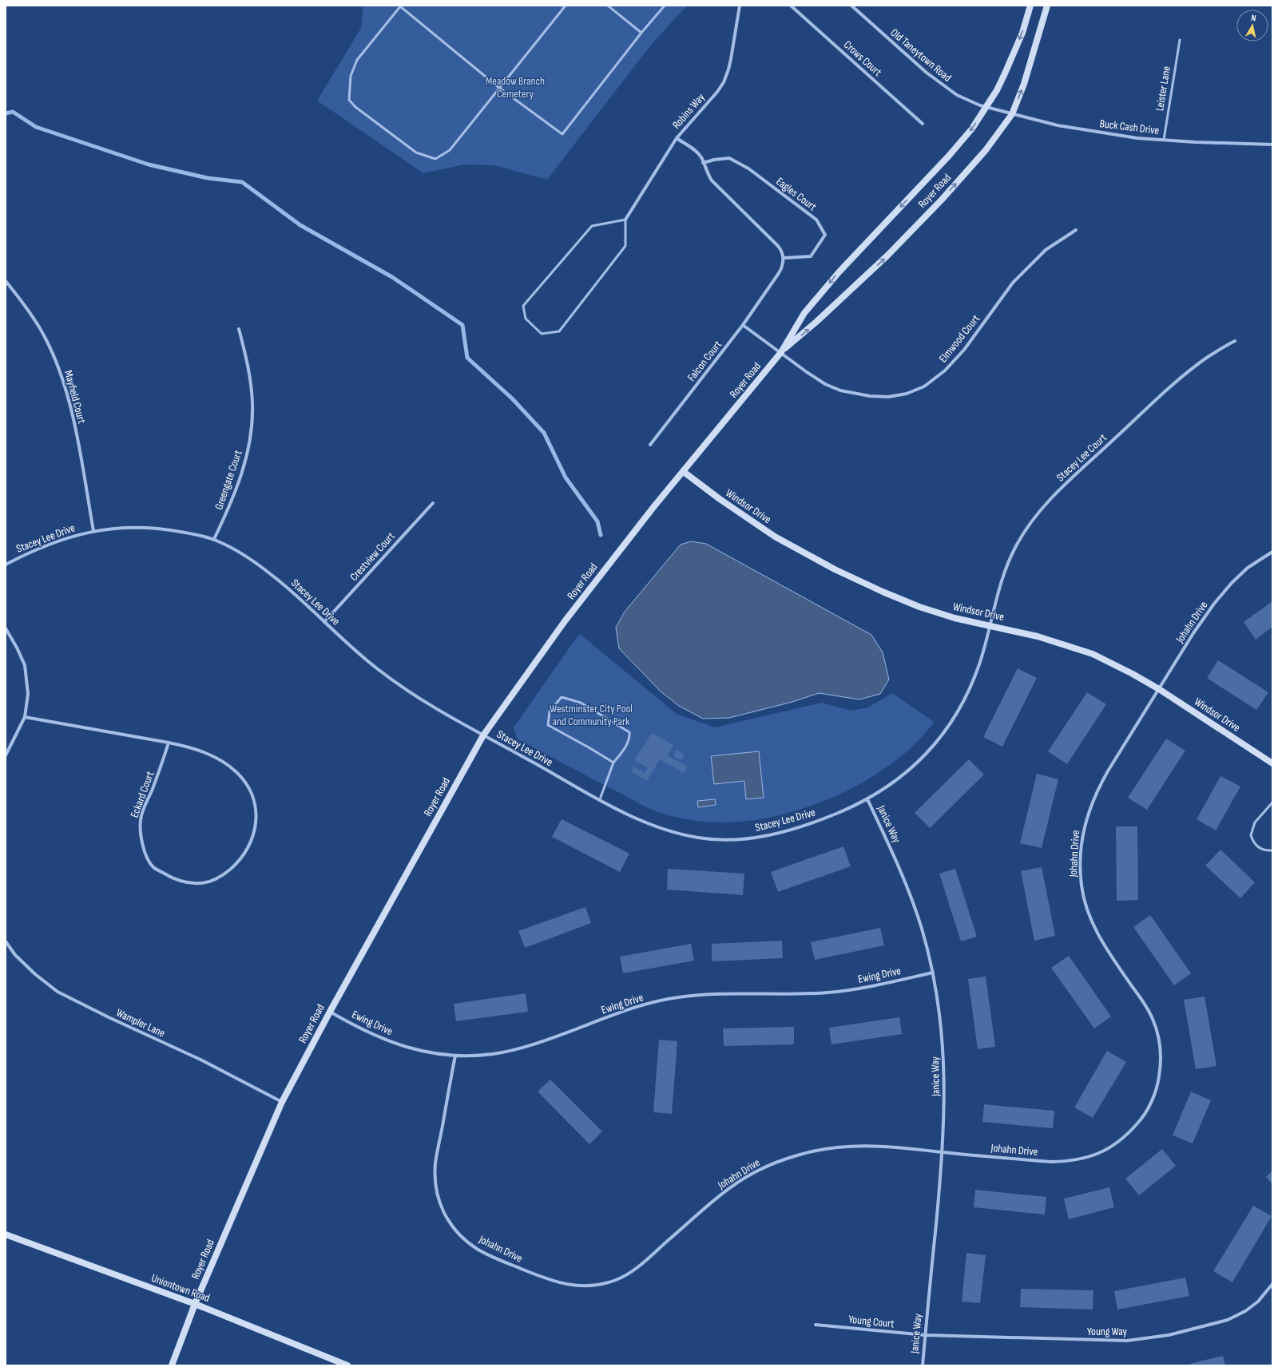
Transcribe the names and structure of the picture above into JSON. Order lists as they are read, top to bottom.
{
  "streets": {
    "street": [
      "Old Taneytown Road",
      "Crows Court",
      "Robins Way",
      "Buck Cash Drive",
      "Royer Road",
      "Eagles Court",
      "Elmwood Court",
      "Falcon Court",
      "Mayfield Court",
      "Stacey Lee Court",
      "Greengate Court",
      "Windsor Drive",
      "Stacey Lee Drive",
      "Crestview Court",
      "Johahn Drive",
      "Eckard Court",
      "Janice Way",
      "Ewing Drive",
      "Wampler Lane",
      "Uniontown Road",
      "Young Court",
      "Young Way"
    ],
    "lane": ["Leister Lane"]
  },
  "crossings": [
    ["Old Taneytown Road", "Buck Cash Drive"],
    ["Old Taneytown Road", "Royer Road"],
    ["Leister Lane", "Buck Cash Drive"],
    ["Buck Cash Drive", "Royer Road"],
    ["Royer Road", "Elmwood Court"],
    ["Royer Road", "Windsor Drive"],
    ["Royer Road", "Stacey Lee Drive"],
    ["Royer Road", "Ewing Drive"],
    ["Royer Road", "Wampler Lane"],
    ["Royer Road", "Uniontown Road"],
    ["Mayfield Court", "Stacey Lee Drive"],
    ["Stacey Lee Court", "Windsor Drive"],
    ["Stacey Lee Court", "Stacey Lee Drive"],
    ["Greengate Court", "Stacey Lee Drive"],
    ["Windsor Drive", "Stacey Lee Drive"],
    ["Windsor Drive", "Johahn Drive"],
    ["Stacey Lee Drive", "Crestview Court"],
    ["Stacey Lee Drive", "Janice Way"],
    ["Johahn Drive", "Janice Way"],
    ["Johahn Drive", "Ewing Drive"],
    ["Janice Way", "Ewing Drive"],
    ["Janice Way", "Young Court"],
    ["Janice Way", "Young Way"],
    ["Young Court", "Young Way"]
  ],
  "parks": ["Meadow Branch Cemetery", "Westminster City Pool and Community Park"],
  "north": "top"
}
